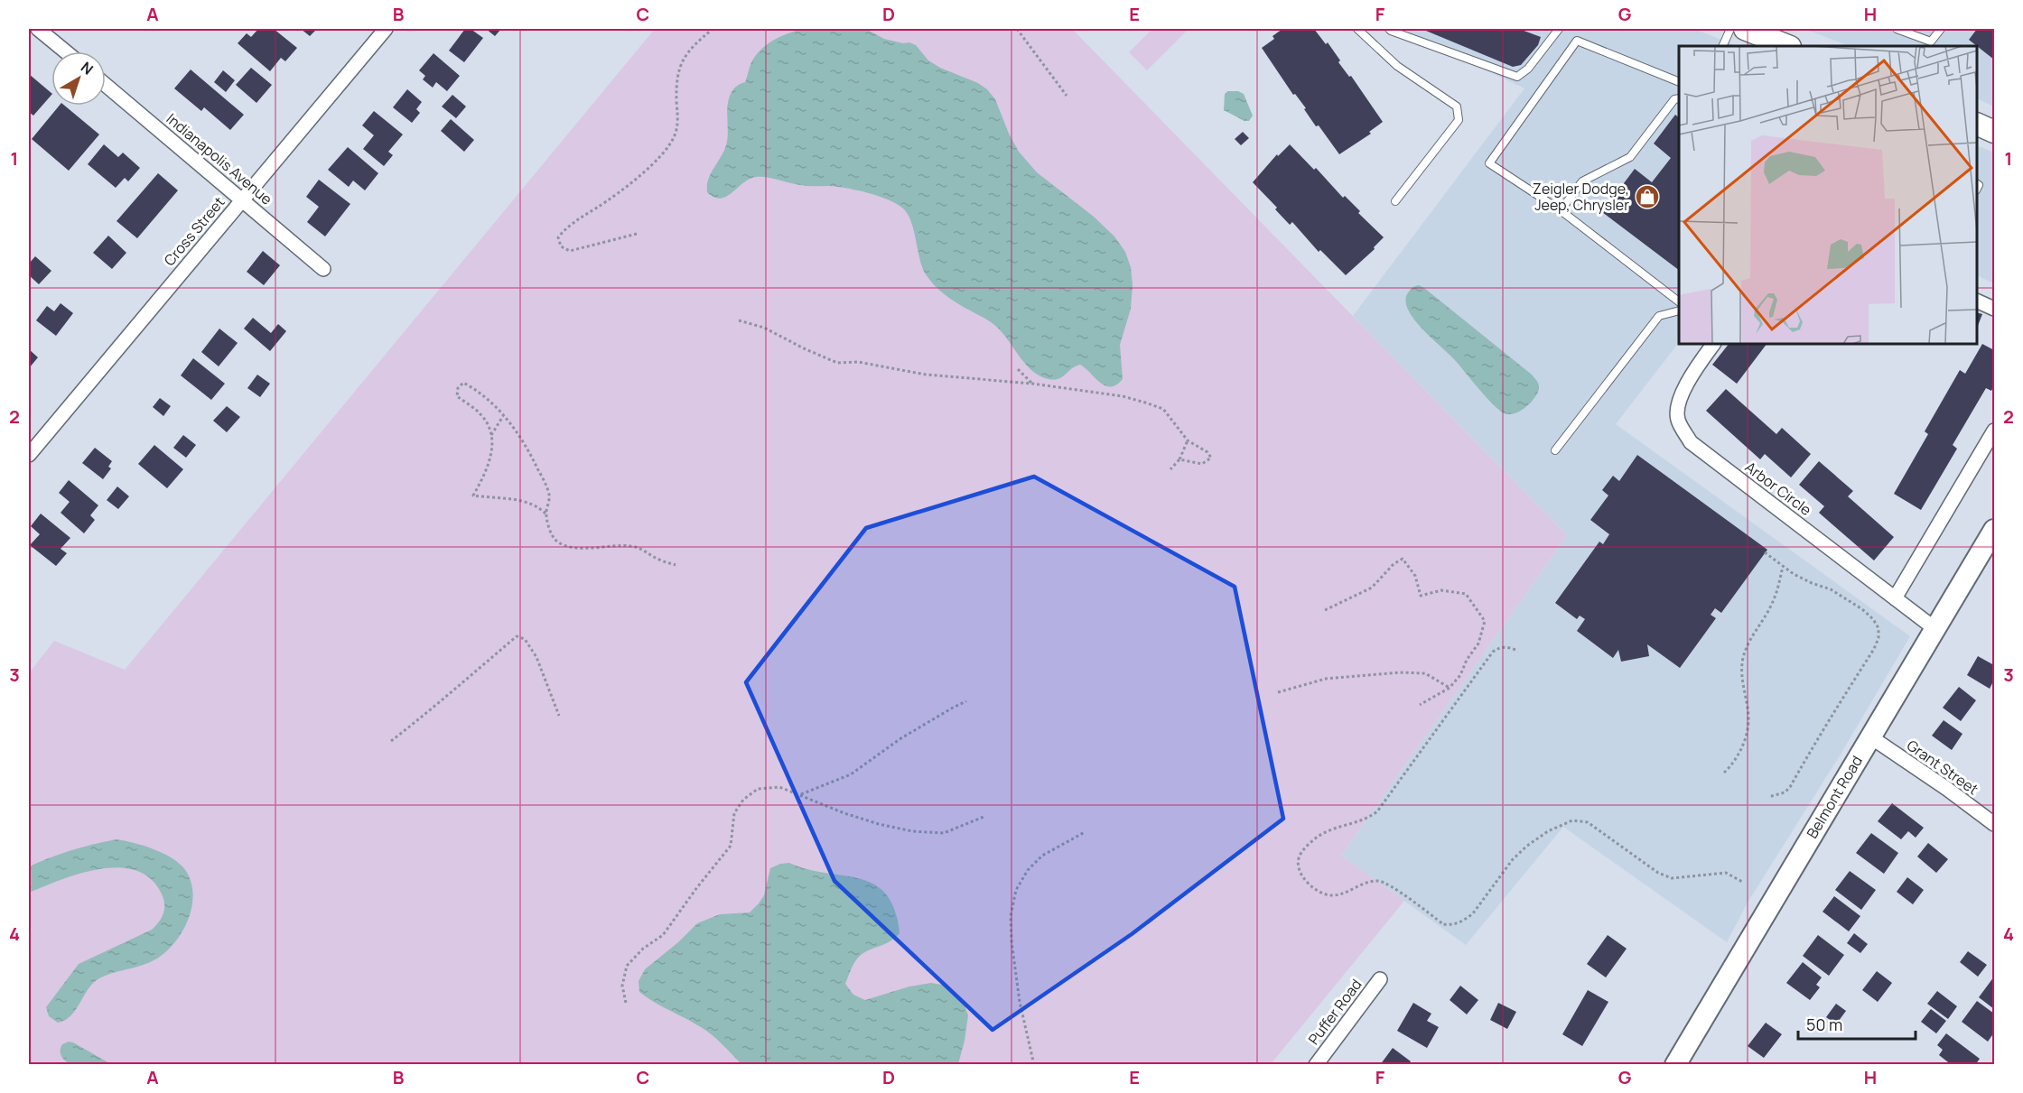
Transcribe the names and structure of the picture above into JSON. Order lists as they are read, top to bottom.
{
  "streets": {
    "main road": ["Belmont Road"],
    "street": [
      "Indianapolis Avenue",
      "Cross Street",
      "Arbor Circle",
      "Grant Street",
      "Puffer Road"
    ]
  },
  "crossings": [
    ["Indianapolis Avenue", "Cross Street"],
    ["Arbor Circle", "Belmont Road"],
    ["Grant Street", "Belmont Road"]
  ],
  "places": {
    "shop": ["Zeigler Dodge, Jeep, Chrysler"]
  },
  "scale_bar": "50 m",
  "north": "top right",
  "grid": {
    "columns": [
      "A",
      "B",
      "C",
      "D",
      "E",
      "F",
      "G",
      "H"
    ],
    "rows": [
      "1",
      "2",
      "3",
      "4"
    ]
  }
}
